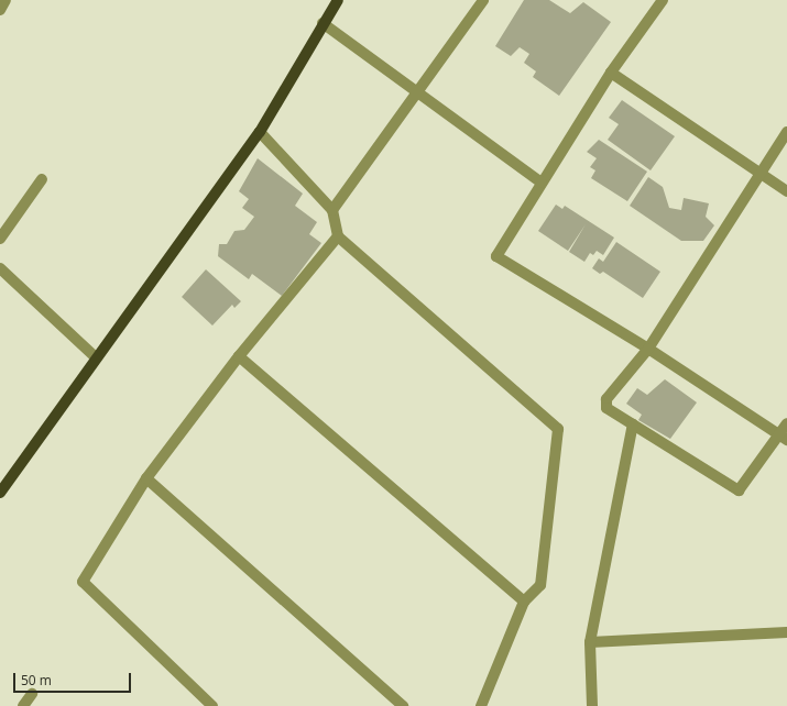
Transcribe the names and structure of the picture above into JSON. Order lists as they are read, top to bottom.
{
  "scale_bar": "50 m"
}
